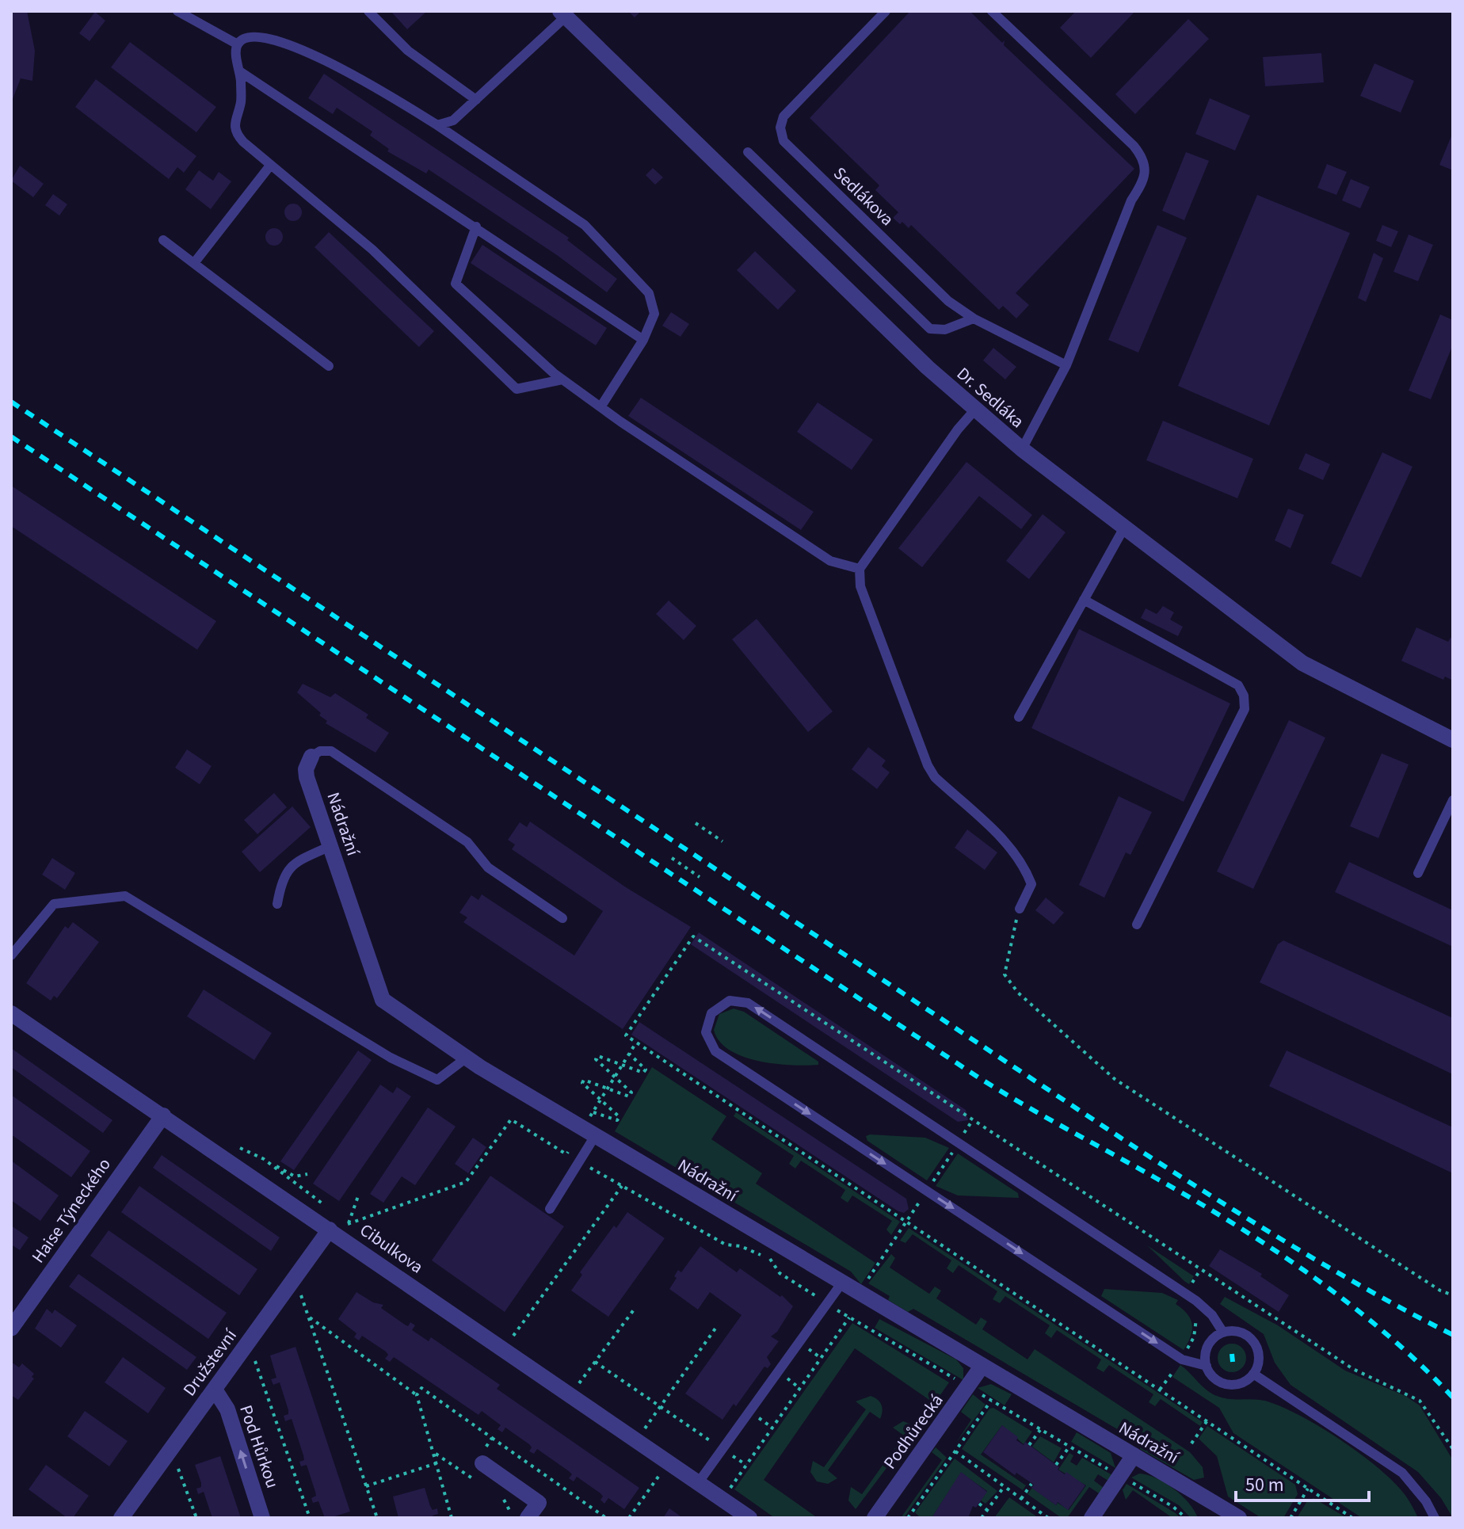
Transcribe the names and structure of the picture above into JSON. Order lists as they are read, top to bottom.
{
  "streets": {
    "street": [
      "Dr. Sedláka",
      "Nádražní",
      "Haise Týneckého",
      "Cibulkova",
      "Družstevní",
      "Podhůrecká",
      "Pod Hůrkou"
    ],
    "lane": ["Sedlákova"]
  },
  "crossings": [
    ["Nádražní", "Podhůrecká"],
    ["Haise Týneckého", "Cibulkova"],
    ["Cibulkova", "Družstevní"],
    ["Družstevní", "Pod Hůrkou"]
  ],
  "one_way": ["Pod Hůrkou"],
  "scale_bar": "50 m"
}
